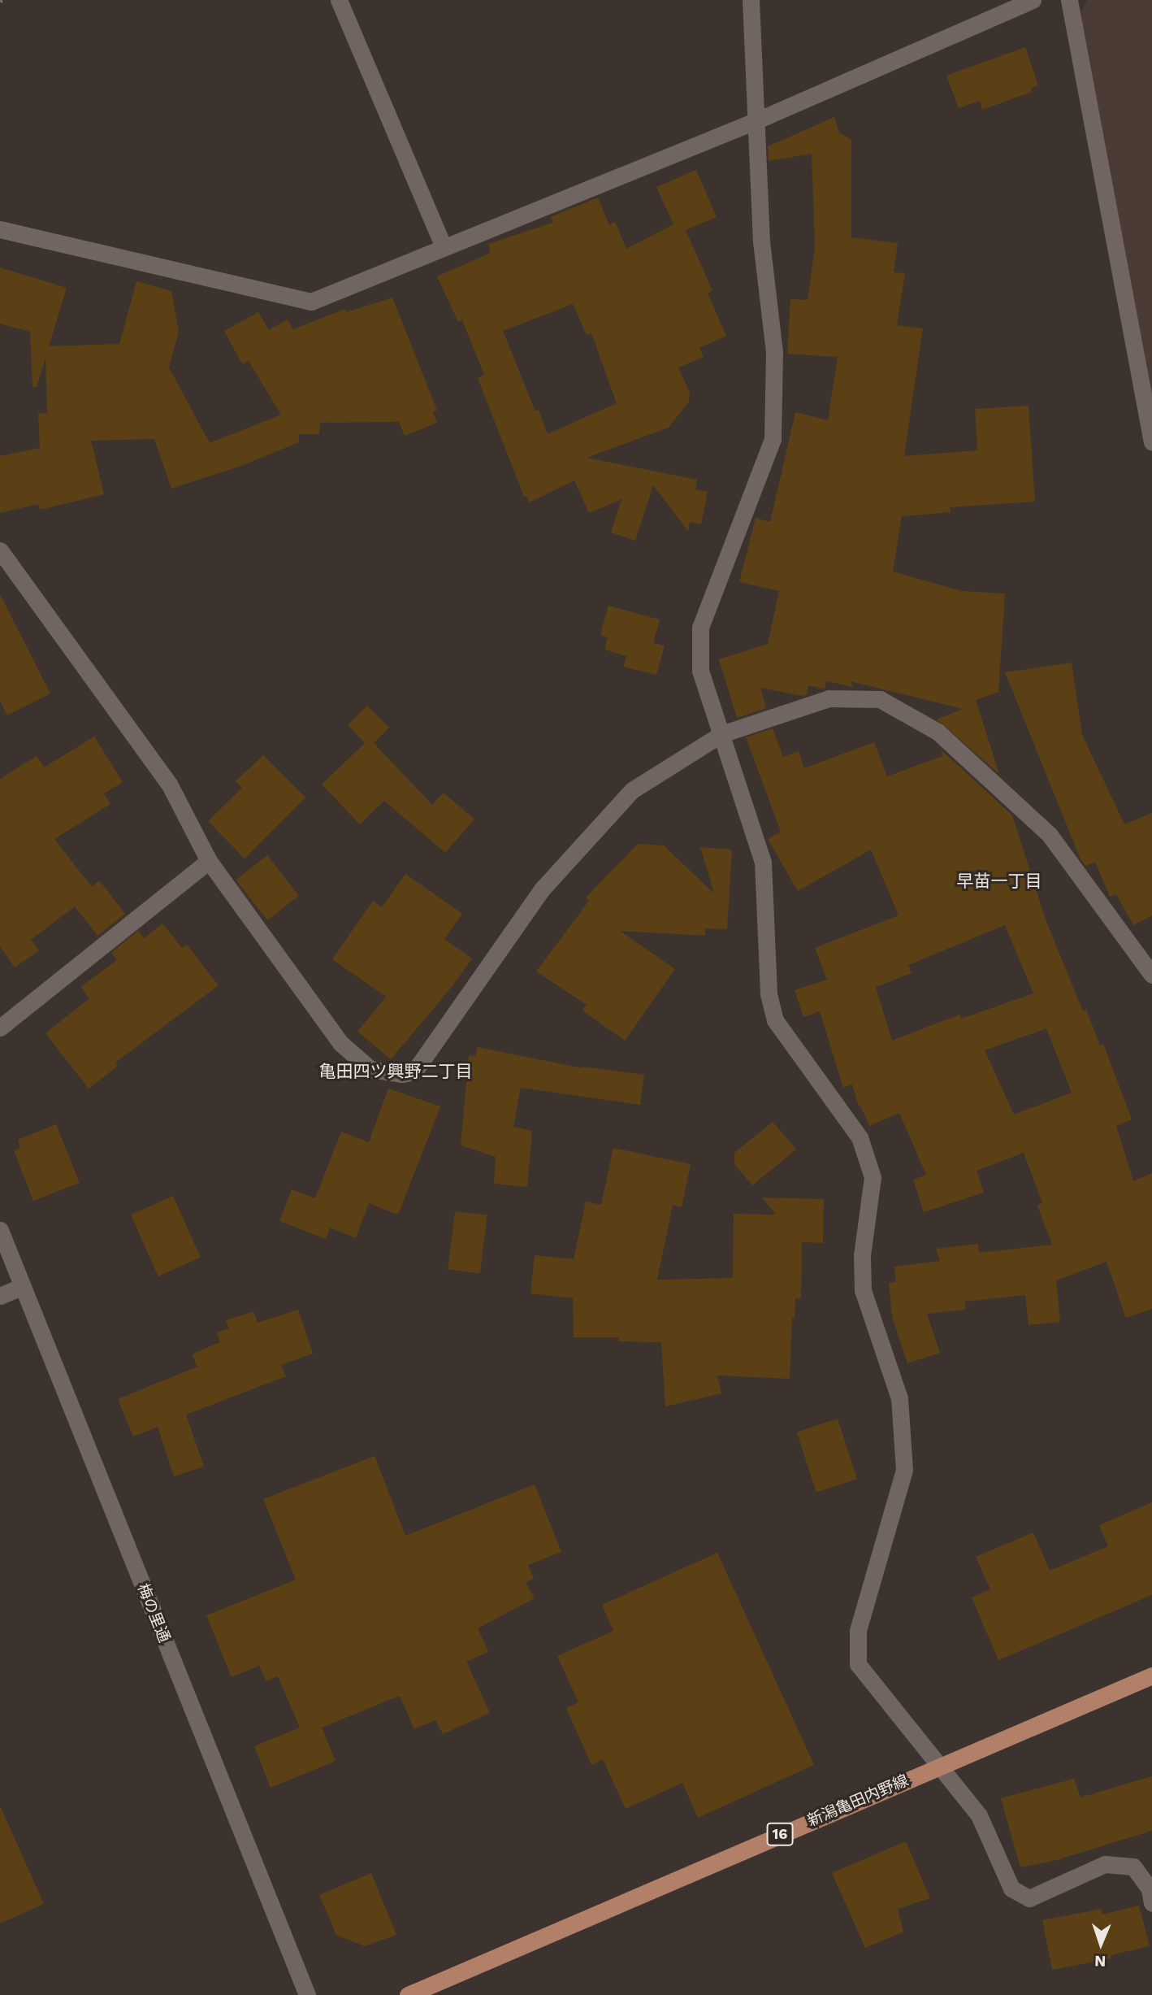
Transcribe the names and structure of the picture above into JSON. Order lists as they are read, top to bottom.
{
  "streets": {
    "main road": ["新潟亀田内野線", "16"],
    "street": ["梅の里通"]
  },
  "districts": ["早苗一丁目", "亀田四ツ興野二丁目"],
  "north": "bottom"
}
